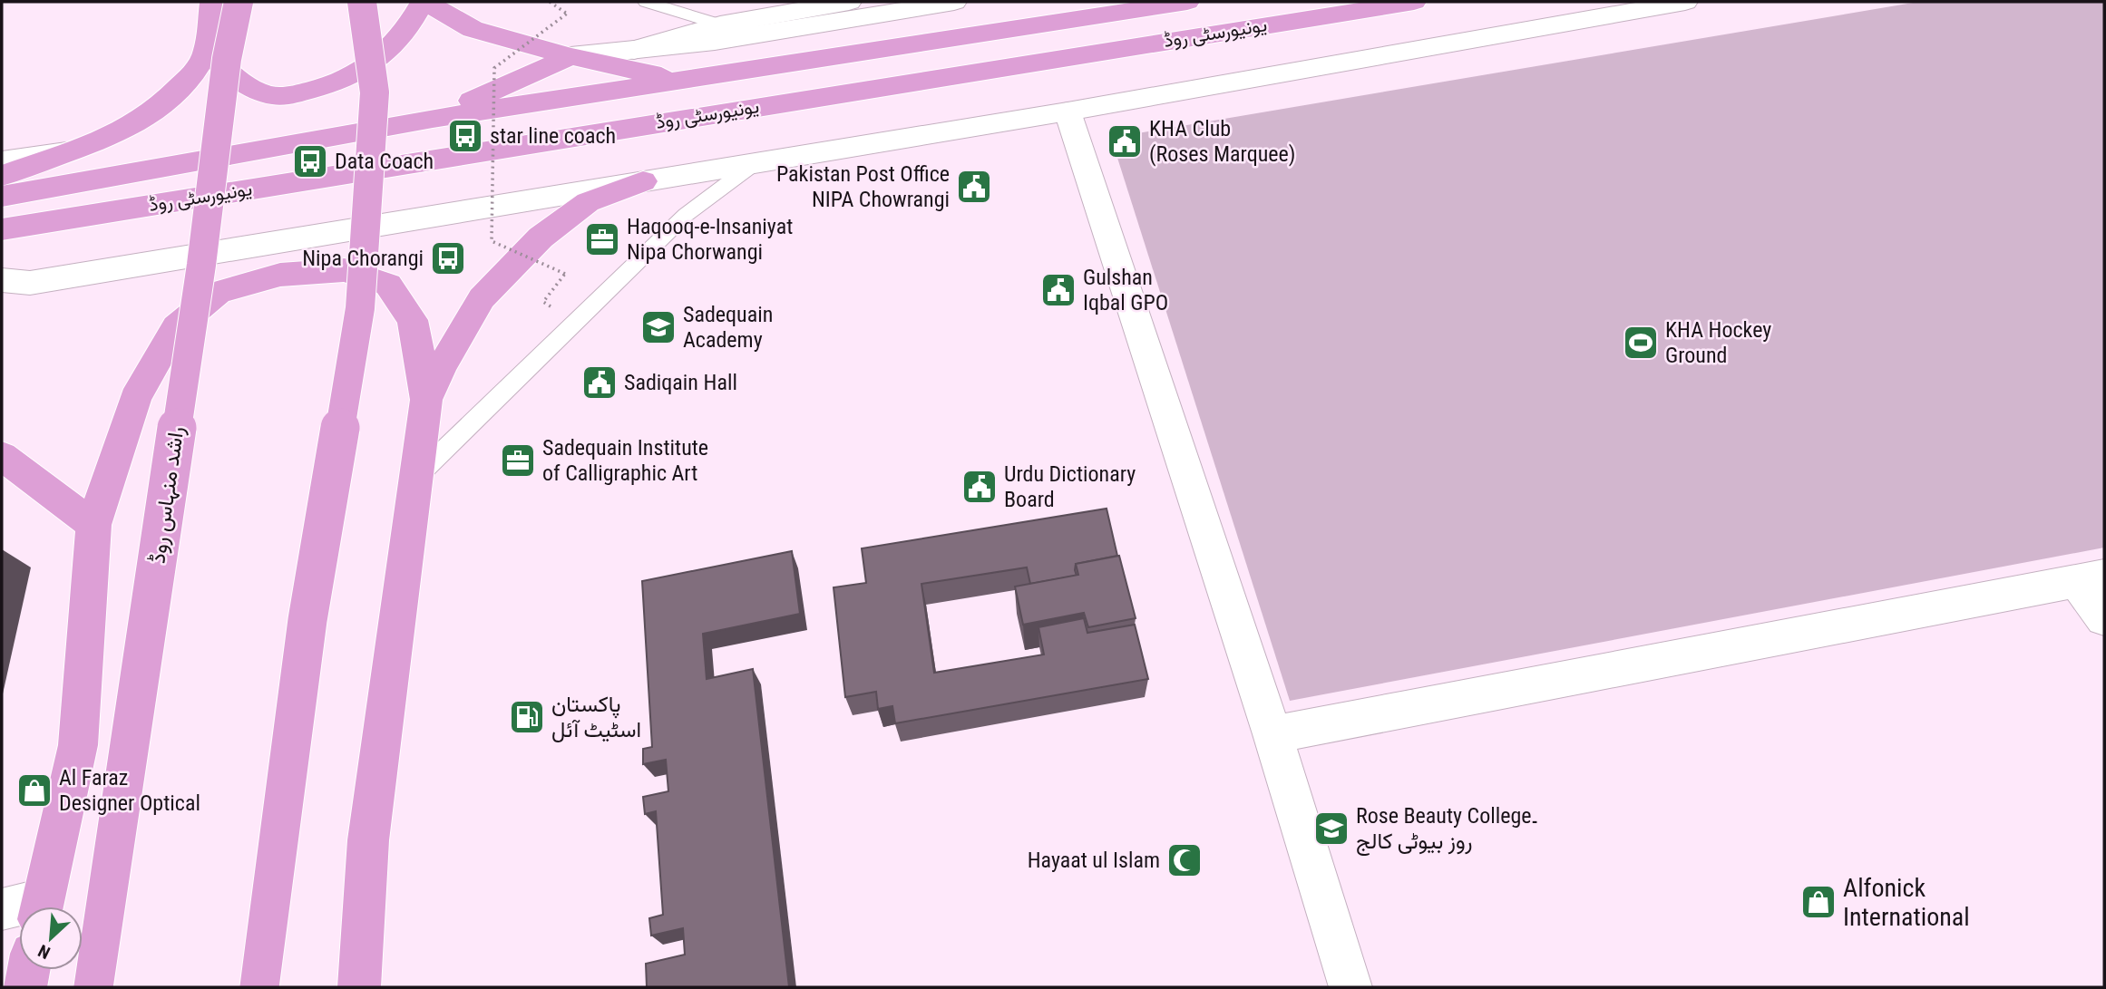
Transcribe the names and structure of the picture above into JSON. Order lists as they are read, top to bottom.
{
  "streets": {
    "main road": ["یونیورسٹی روڈ", "راشد منہاس روڈ"]
  },
  "places": {
    "bus stop": ["star line coach", "Data Coach", "Nipa Chorangi"],
    "public building": [
      "KHA Club (Roses Marquee)",
      "Pakistan Post Office NIPA Chowrangi",
      "Gulshan Iqbal GPO",
      "Sadiqain Hall",
      "Urdu Dictionary Board"
    ],
    "office": ["Haqooq-e-Insaniyat Nipa Chorwangi", "Sadequain Institute of Calligraphic Art"],
    "school or university": ["Sadequain Academy", "Rose Beauty College۔ روز بیوٹی کالج"],
    "sports": ["KHA Hockey Ground"],
    "fuel station": ["پاکستان اسٹیٹ آئل"],
    "shop": ["Al Faraz Designer Optical", "Alfonick International"],
    "mosque": ["Hayaat ul Islam"]
  },
  "north": "bottom left"
}
